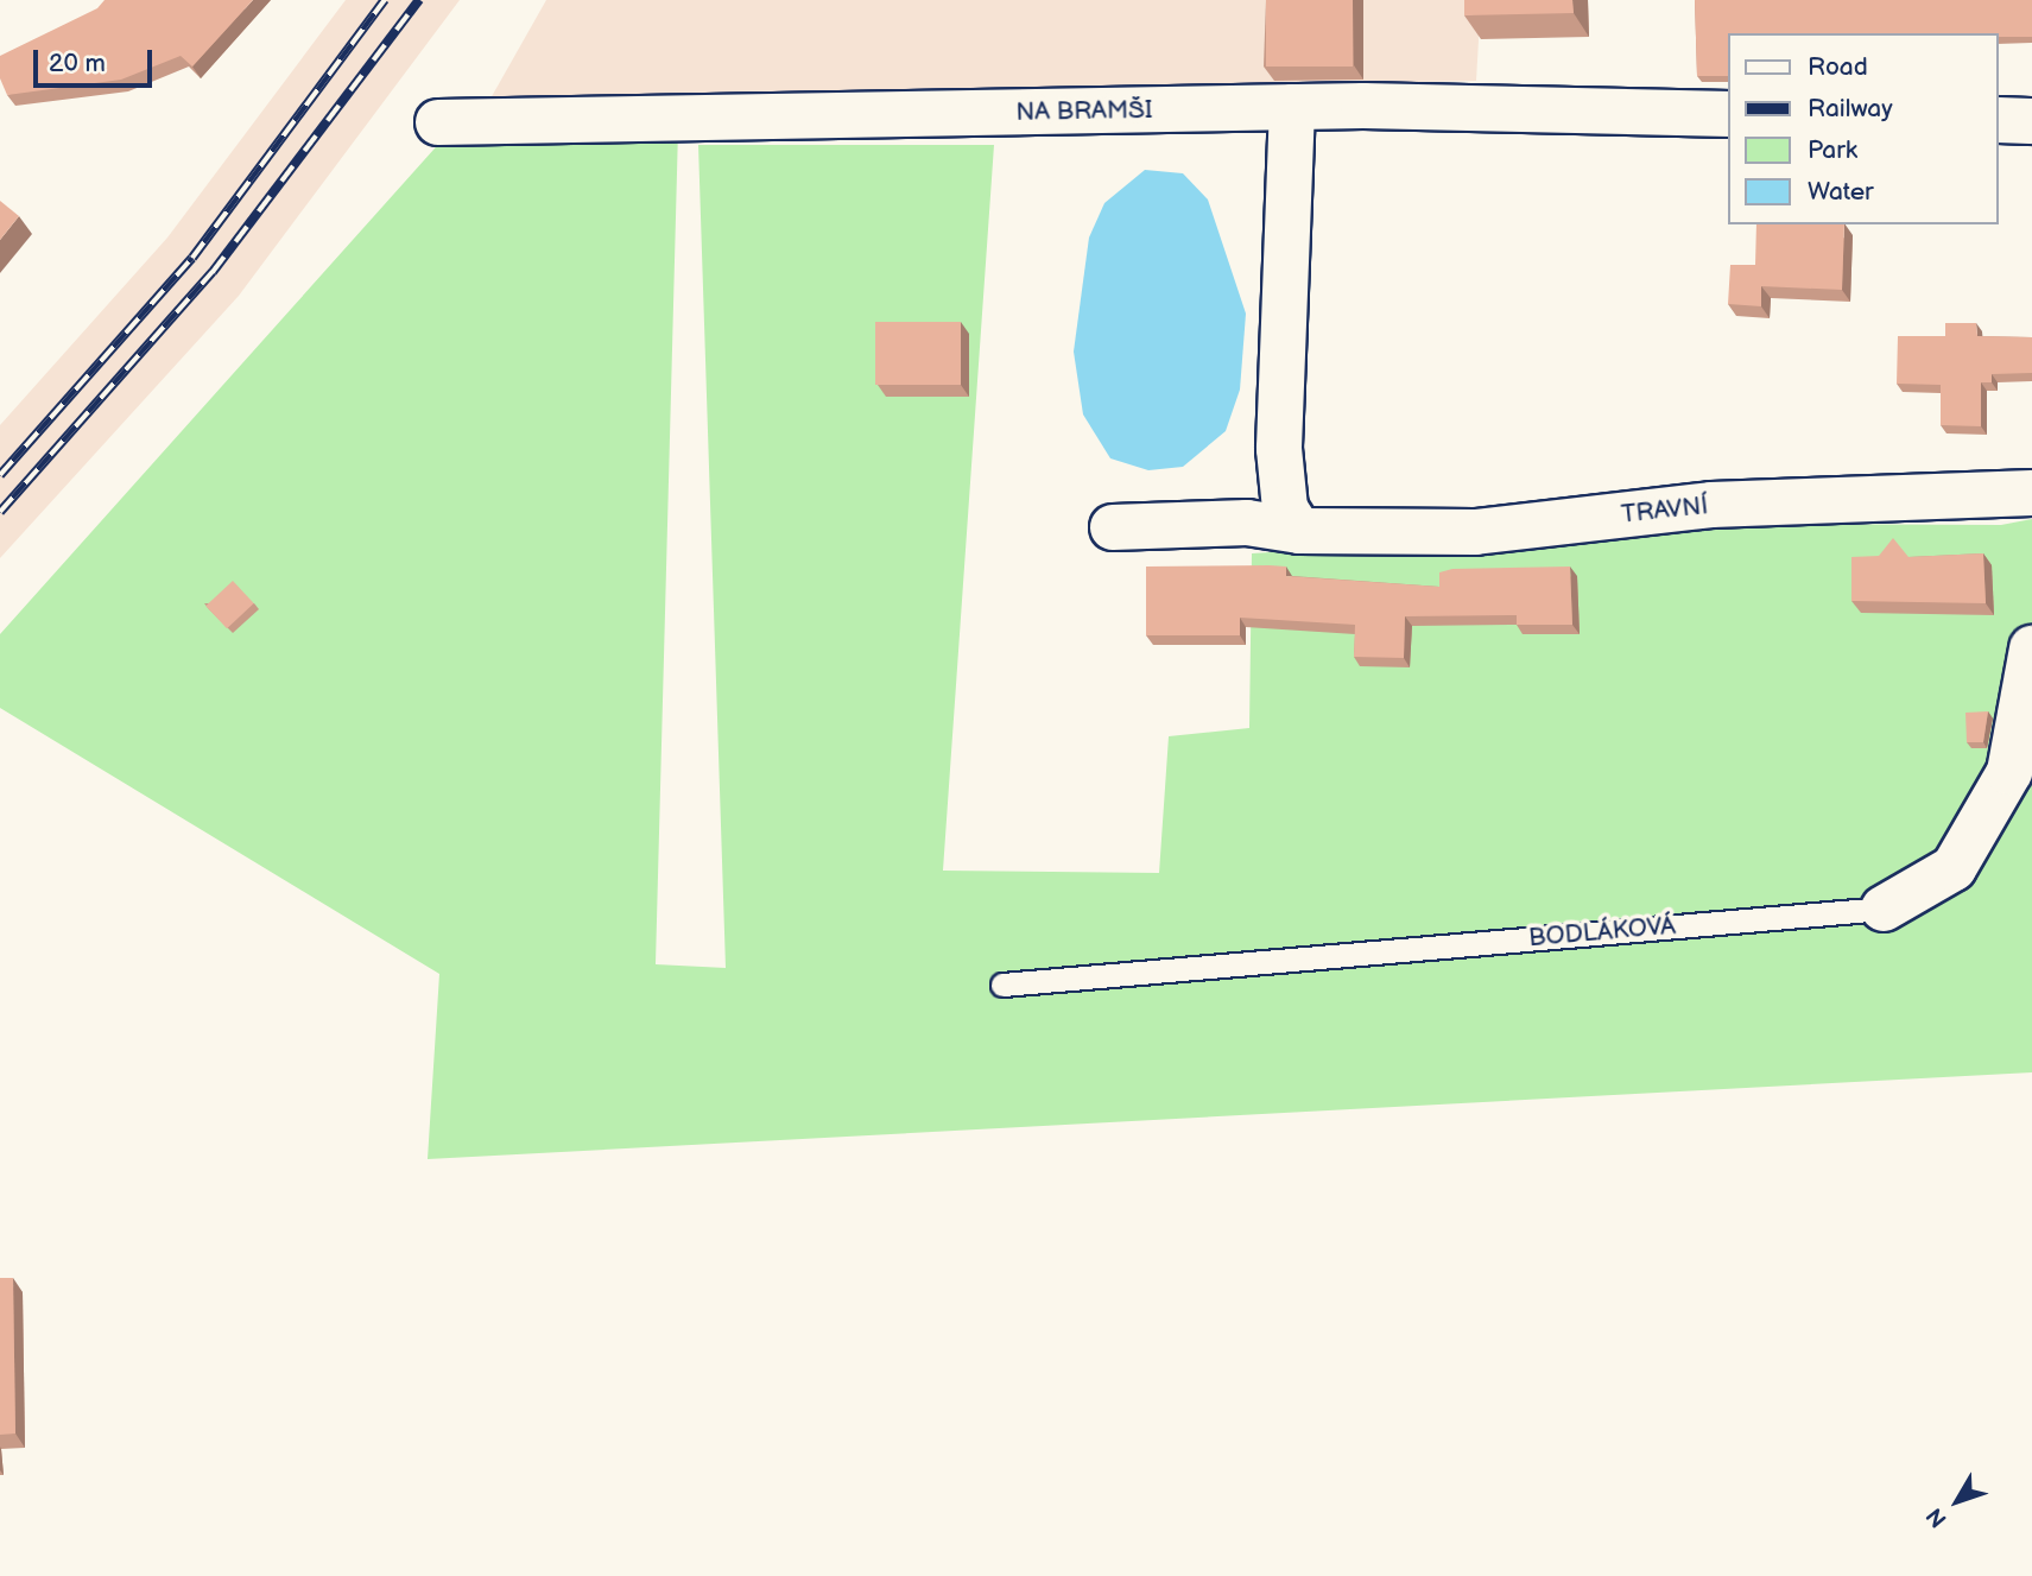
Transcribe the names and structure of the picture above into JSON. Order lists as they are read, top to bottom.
{
  "streets": {
    "street": ["NA BRAMŠI", "TRAVNÍ", "BODLÁKOVÁ"]
  },
  "legend": [
    "Road",
    "Railway",
    "Park",
    "Water"
  ],
  "scale_bar": "20 m",
  "north": "bottom left"
}
